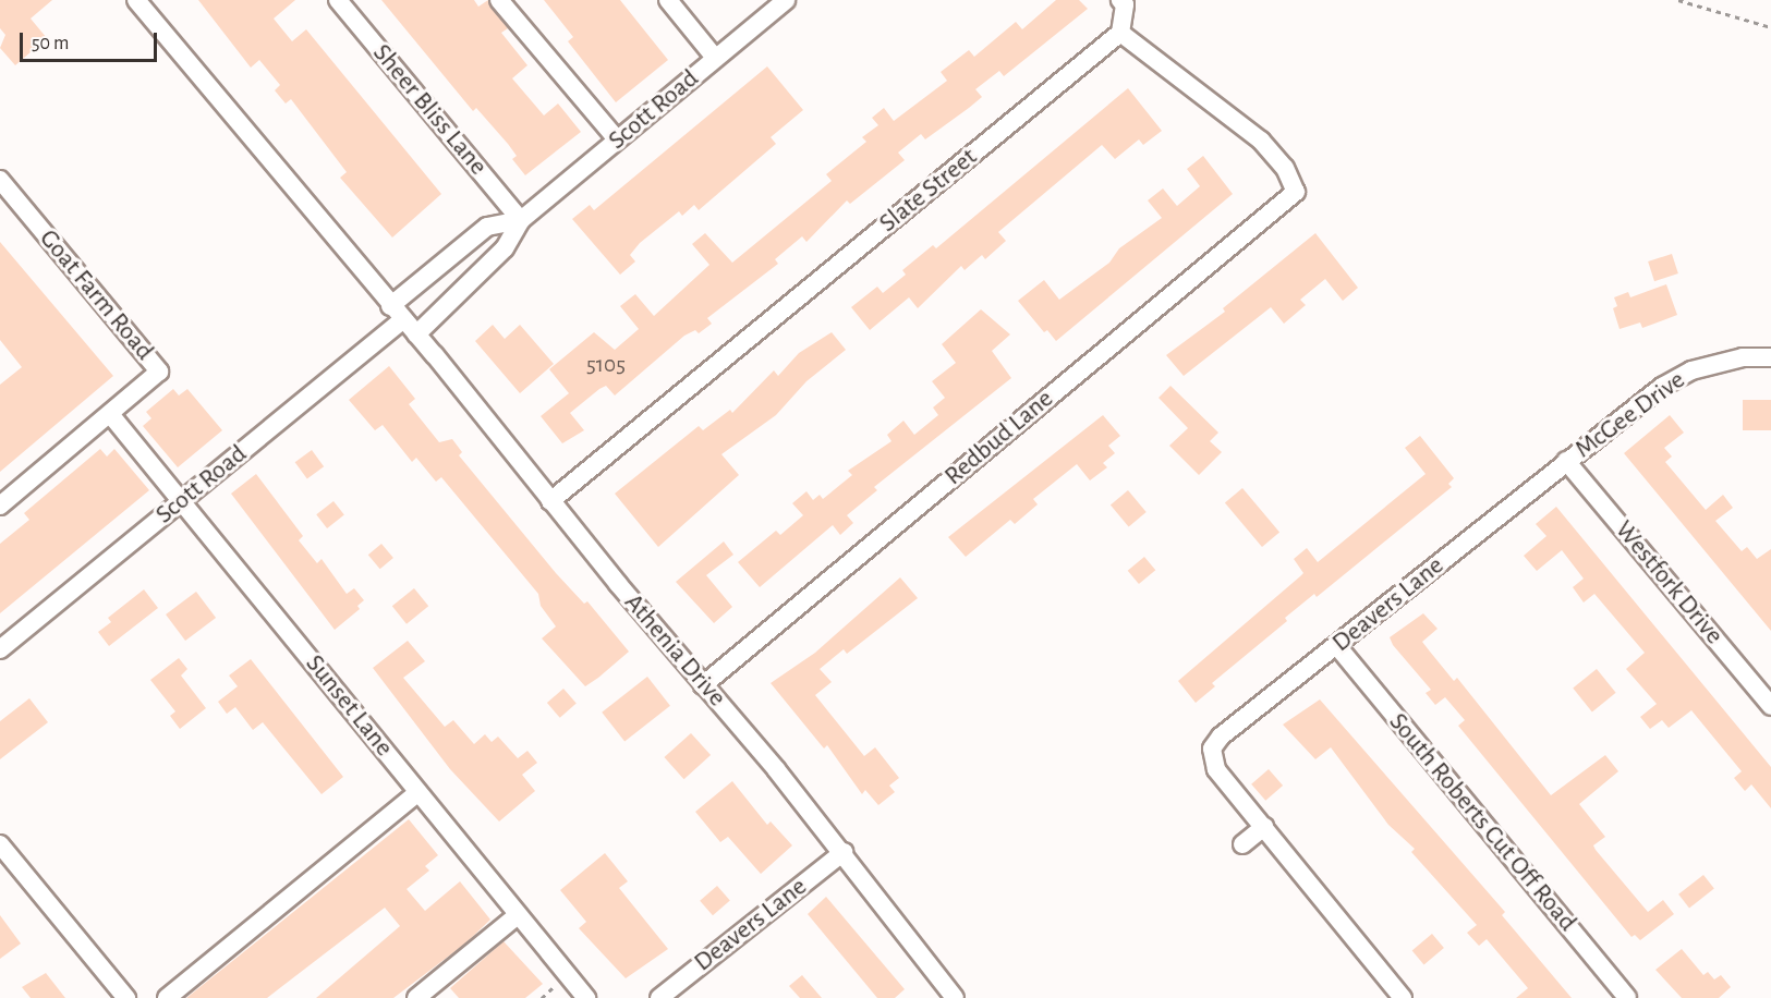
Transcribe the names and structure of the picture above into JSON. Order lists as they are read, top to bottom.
{
  "streets": {
    "street": [
      "Sheer Bliss Lane",
      "Scott Road",
      "Slate Street",
      "Goat Farm Road",
      "McGee Drive",
      "Redbud Lane",
      "Westfork Drive",
      "Deavers Lane",
      "Athenia Drive",
      "Sunset Lane",
      "South Roberts Cut Off Road"
    ]
  },
  "crossings": [
    ["Sheer Bliss Lane", "Scott Road"],
    ["Scott Road", "Athenia Drive"],
    ["Scott Road", "Sunset Lane"],
    ["Slate Street", "Redbud Lane"],
    ["Slate Street", "Athenia Drive"],
    ["Goat Farm Road", "Sunset Lane"],
    ["McGee Drive", "Westfork Drive"],
    ["McGee Drive", "Deavers Lane"],
    ["Redbud Lane", "Athenia Drive"],
    ["Westfork Drive", "Deavers Lane"],
    ["Deavers Lane", "Athenia Drive"],
    ["Deavers Lane", "South Roberts Cut Off Road"]
  ],
  "house_numbers": ["5105"],
  "scale_bar": "50 m"
}
